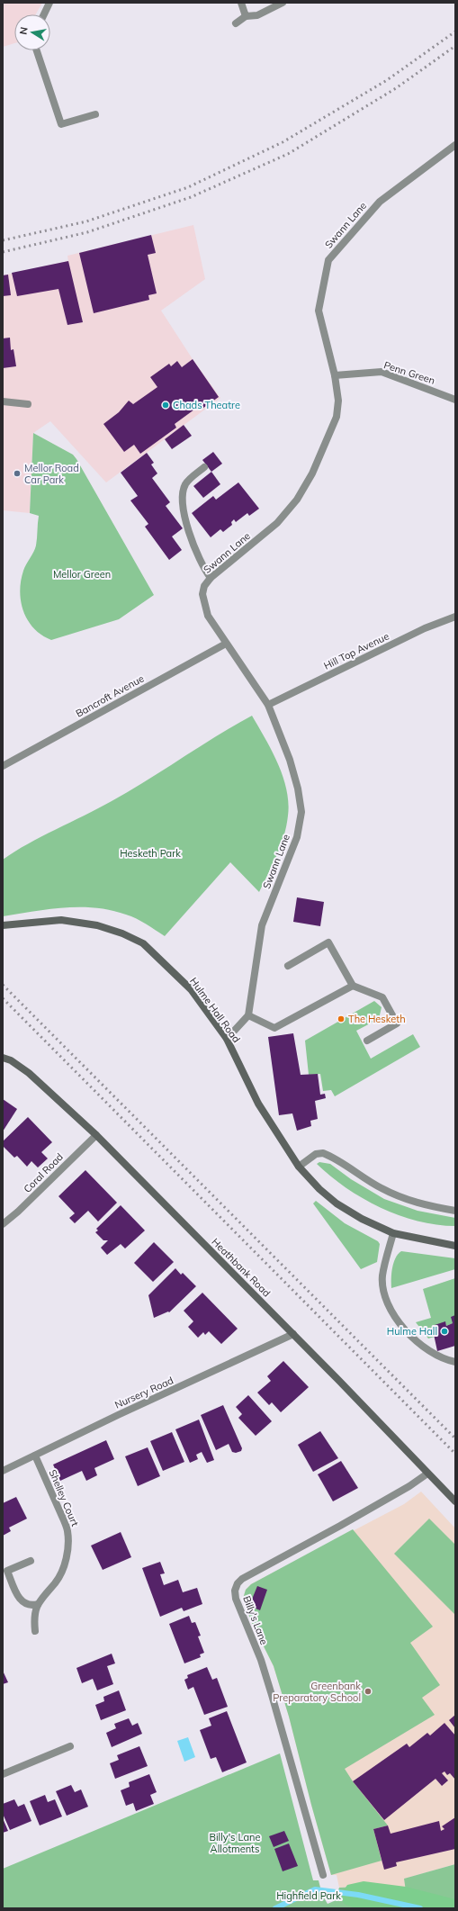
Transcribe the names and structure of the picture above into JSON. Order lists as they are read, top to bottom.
{
  "streets": {
    "street": [
      "Swann Lane",
      "Penn Green",
      "Hill Top Avenue",
      "Bancroft Avenue",
      "Hulme Hall Road",
      "Coral Road",
      "Heathbank Road",
      "Nursery Road",
      "Shelley Court",
      "Billy's Lane"
    ]
  },
  "crossings": [
    ["Swann Lane", "Penn Green"],
    ["Swann Lane", "Hill Top Avenue"],
    ["Swann Lane", "Bancroft Avenue"],
    ["Coral Road", "Heathbank Road"],
    ["Heathbank Road", "Nursery Road"],
    ["Heathbank Road", "Billy's Lane"],
    ["Nursery Road", "Shelley Court"]
  ],
  "parks": [
    "Mellor Green",
    "Hesketh Park",
    "Billy's Lane Allotments",
    "Highfield Park"
  ],
  "places": [
    "Chads Theatre",
    "Mellor Road Car Park",
    "The Hesketh",
    "Hulme Hall",
    "Greenbank Preparatory School"
  ],
  "north": "left"
}
